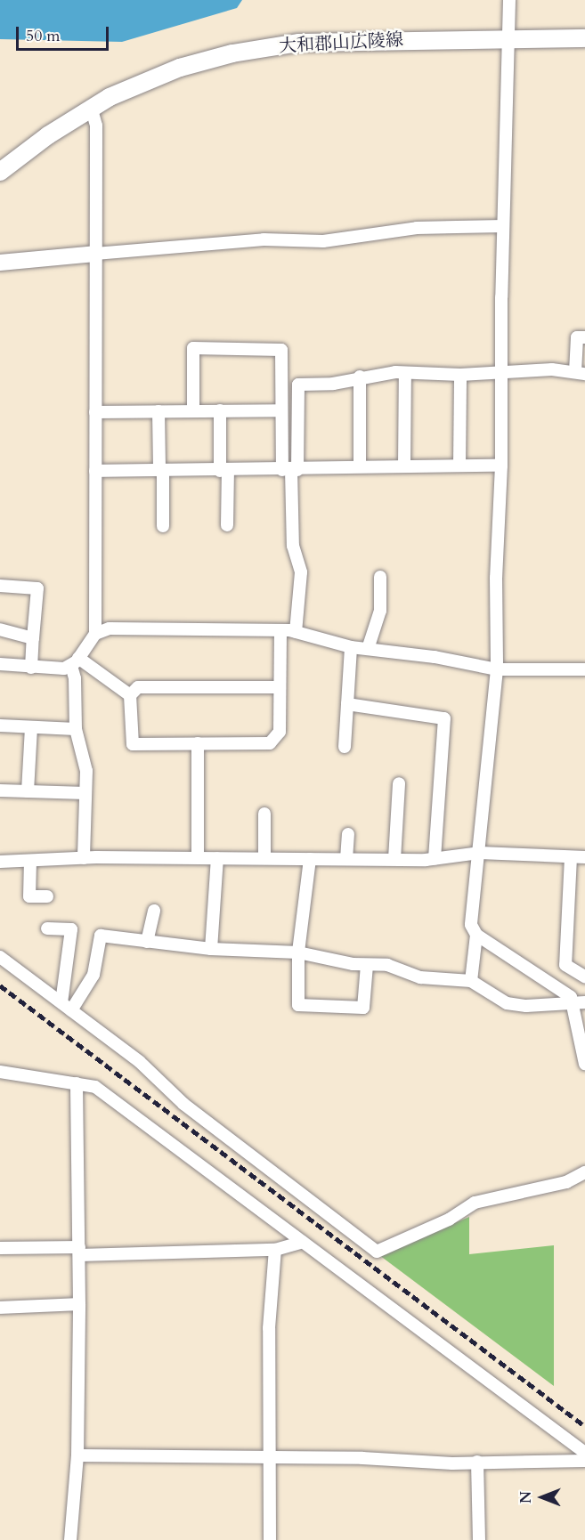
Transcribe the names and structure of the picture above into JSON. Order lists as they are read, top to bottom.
{
  "streets": {
    "main road": ["大和郡山広陵線"]
  },
  "scale_bar": "50 m",
  "north": "left"
}
